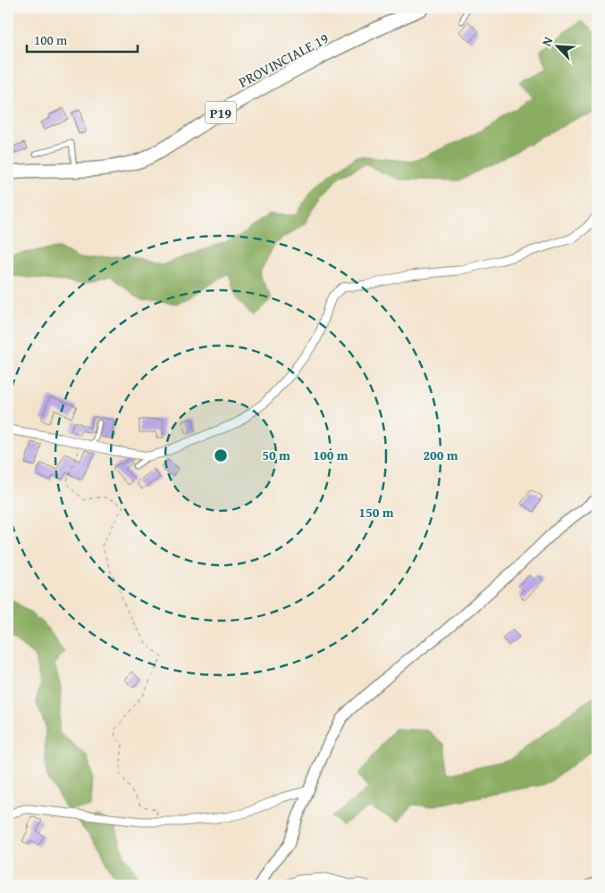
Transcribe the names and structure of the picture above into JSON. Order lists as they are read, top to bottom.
{
  "streets": {
    "main road": ["PROVINCIALE 19", "P19"]
  },
  "scale_bar": "100 m",
  "north": "top left",
  "rings": [
    "50 m",
    "100 m",
    "200 m",
    "150 m"
  ]
}
